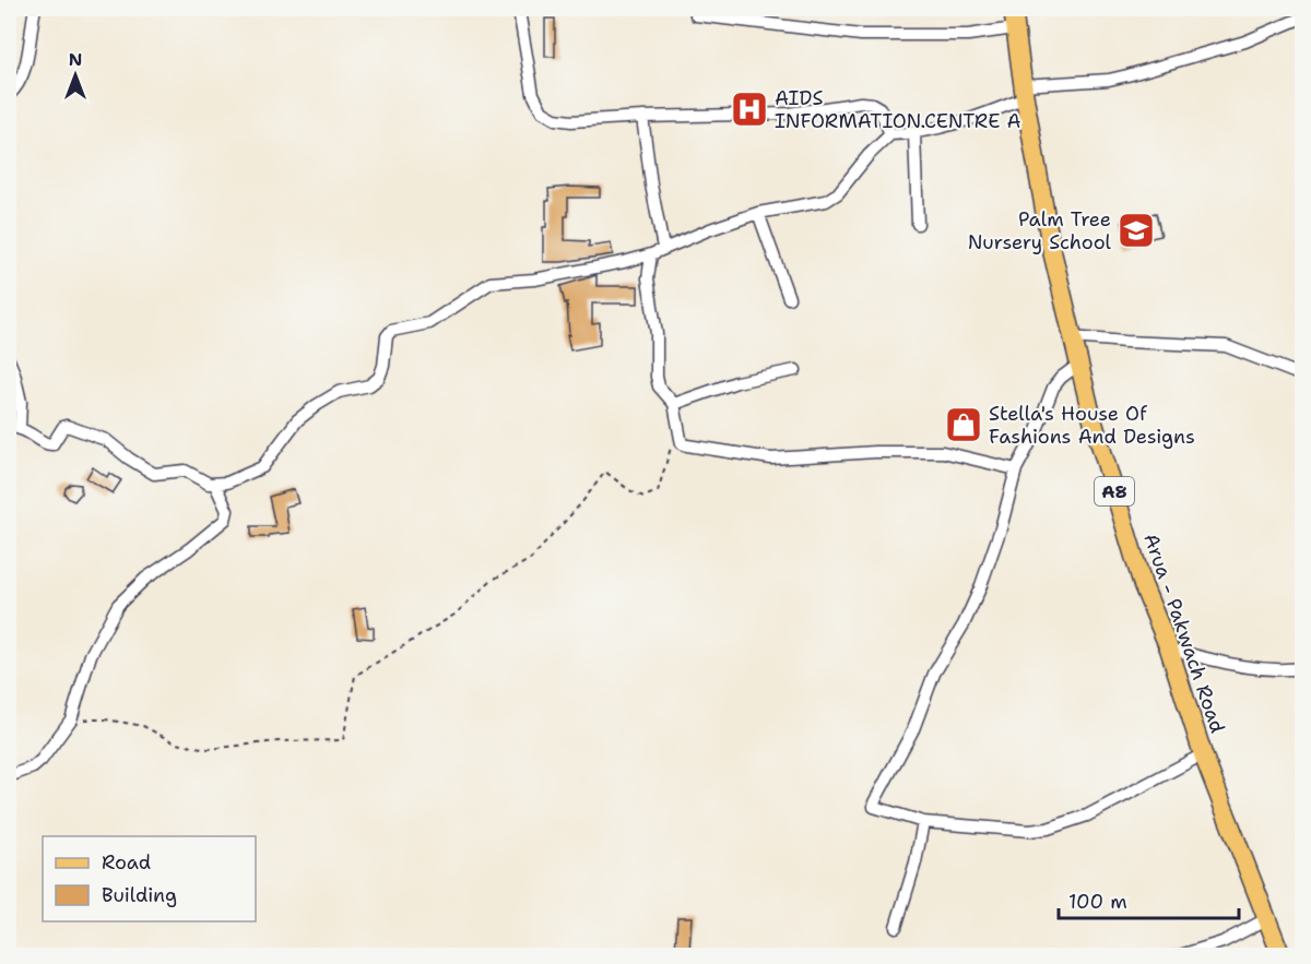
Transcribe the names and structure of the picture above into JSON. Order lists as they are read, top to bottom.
{
  "streets": {
    "main road": ["A8", "Arua - Pakwach Road"]
  },
  "places": {
    "hospital": ["AIDS INFORMATION.CENTRE A"],
    "school or university": ["Palm Tree Nursery School"],
    "shop": ["Stella's House Of Fashions And Designs"]
  },
  "legend": ["Road", "Building"],
  "scale_bar": "100 m",
  "north": "top"
}
